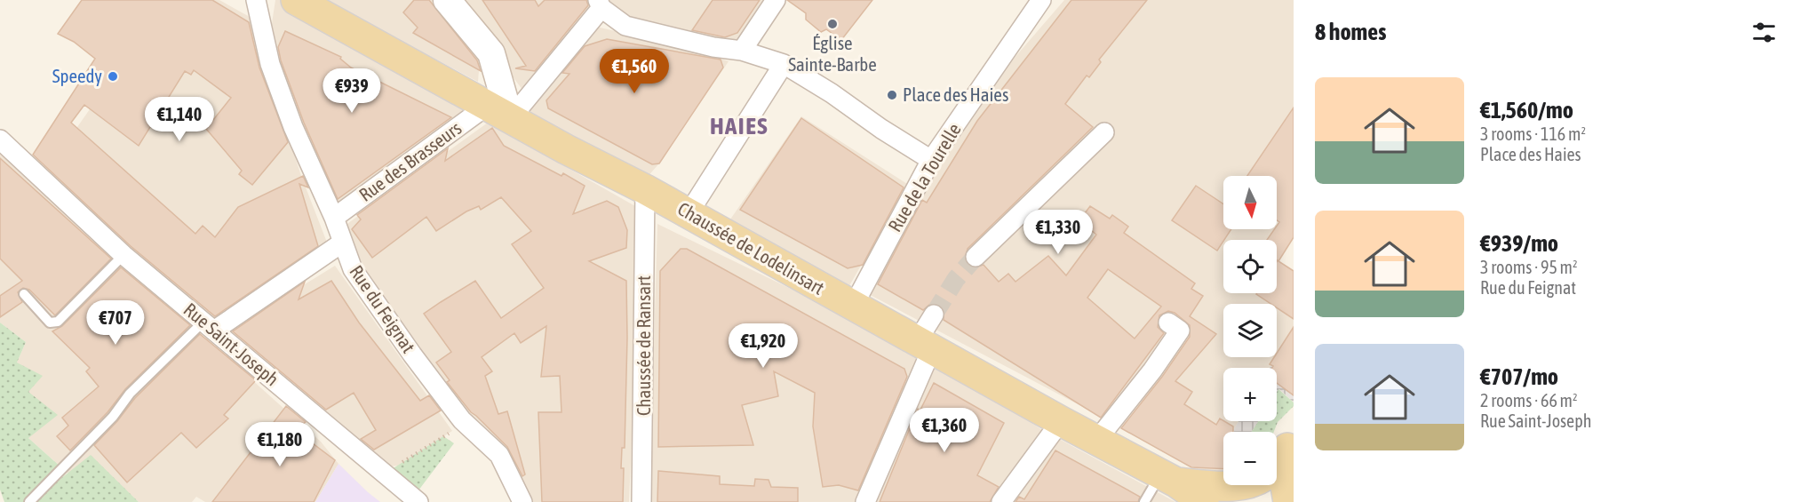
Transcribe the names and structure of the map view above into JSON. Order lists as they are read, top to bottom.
{
  "streets": {
    "main road": ["Chaussée de Lodelinsart"],
    "street": [
      "Rue des Brasseurs",
      "Rue de la Tourelle",
      "Rue du Feignat",
      "Rue Saint-Joseph",
      "Chaussée de Ransart"
    ]
  },
  "crossings": [
    ["Rue des Brasseurs", "Chaussée de Lodelinsart"],
    ["Rue des Brasseurs", "Rue du Feignat"],
    ["Rue de la Tourelle", "Chaussée de Lodelinsart"],
    ["Chaussée de Lodelinsart", "Chaussée de Ransart"]
  ],
  "districts": ["HAIES"],
  "places": ["Église Sainte-Barbe", "Speedy", "Place des Haies"],
  "north": "bottom",
  "page": {
    "heading": "8 homes",
    "price": [
      "€1,560",
      "€939",
      "€1,140",
      "€1,330",
      "€707",
      "€1,920",
      "€1,360",
      "€1,180"
    ],
    "list": [
      {
        "name": "€1,560/mo",
        "note": "3 rooms · 116 m² · Place des Haies"
      },
      {
        "name": "€939/mo",
        "note": "3 rooms · 95 m² · Rue du Feignat"
      },
      {
        "name": "€707/mo",
        "note": "2 rooms · 66 m² · Rue Saint-Joseph"
      }
    ],
    "map_buttons": ["+", "−"]
  }
}
